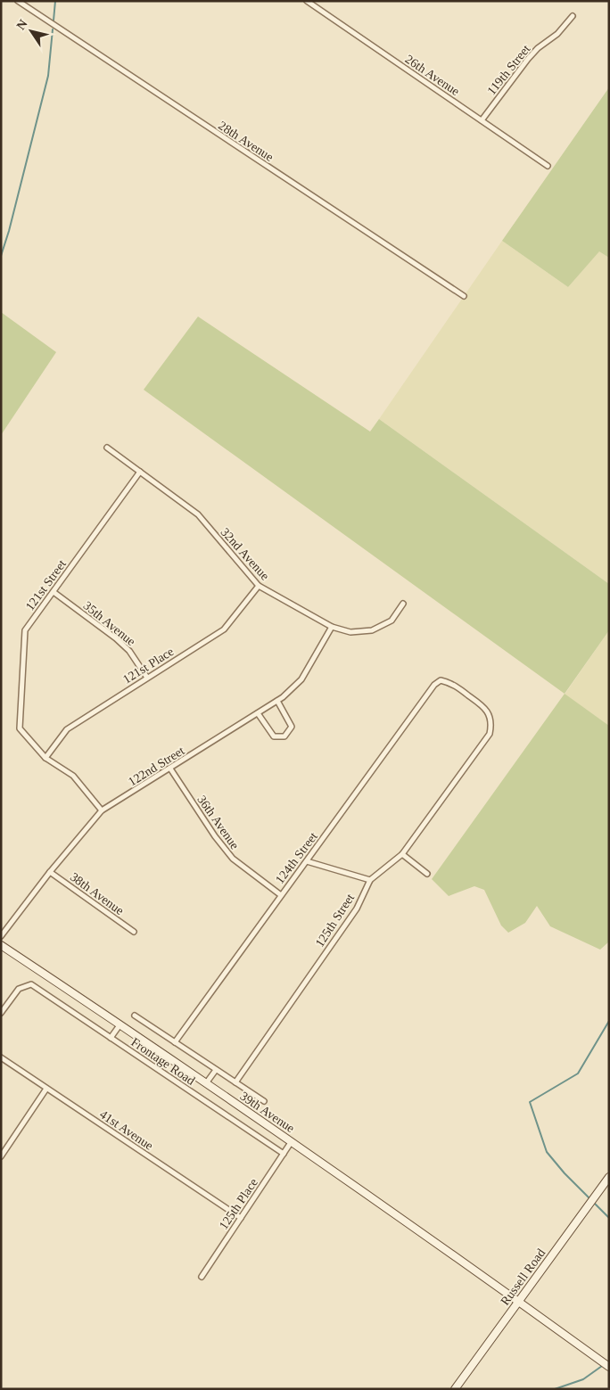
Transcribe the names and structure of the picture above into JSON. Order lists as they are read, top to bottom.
{
  "streets": {
    "main road": ["39th Avenue", "Russell Road"],
    "street": [
      "119th Street",
      "26th Avenue",
      "28th Avenue",
      "32nd Avenue",
      "121st Street",
      "35th Avenue",
      "121st Place",
      "122nd Street",
      "36th Avenue",
      "124th Street",
      "38th Avenue",
      "125th Street",
      "Frontage Road",
      "41st Avenue",
      "125th Place"
    ]
  },
  "crossings": [
    ["119th Street", "26th Avenue"],
    ["32nd Avenue", "121st Street"],
    ["32nd Avenue", "121st Place"],
    ["32nd Avenue", "122nd Street"],
    ["121st Street", "35th Avenue"],
    ["121st Street", "121st Place"],
    ["35th Avenue", "121st Place"],
    ["122nd Street", "36th Avenue"],
    ["122nd Street", "38th Avenue"],
    ["36th Avenue", "124th Street"],
    ["124th Street", "125th Street"],
    ["124th Street", "39th Avenue"],
    ["125th Street", "39th Avenue"],
    ["Frontage Road", "125th Place"],
    ["39th Avenue", "125th Place"],
    ["39th Avenue", "Russell Road"],
    ["41st Avenue", "125th Place"]
  ],
  "north": "top left"
}
